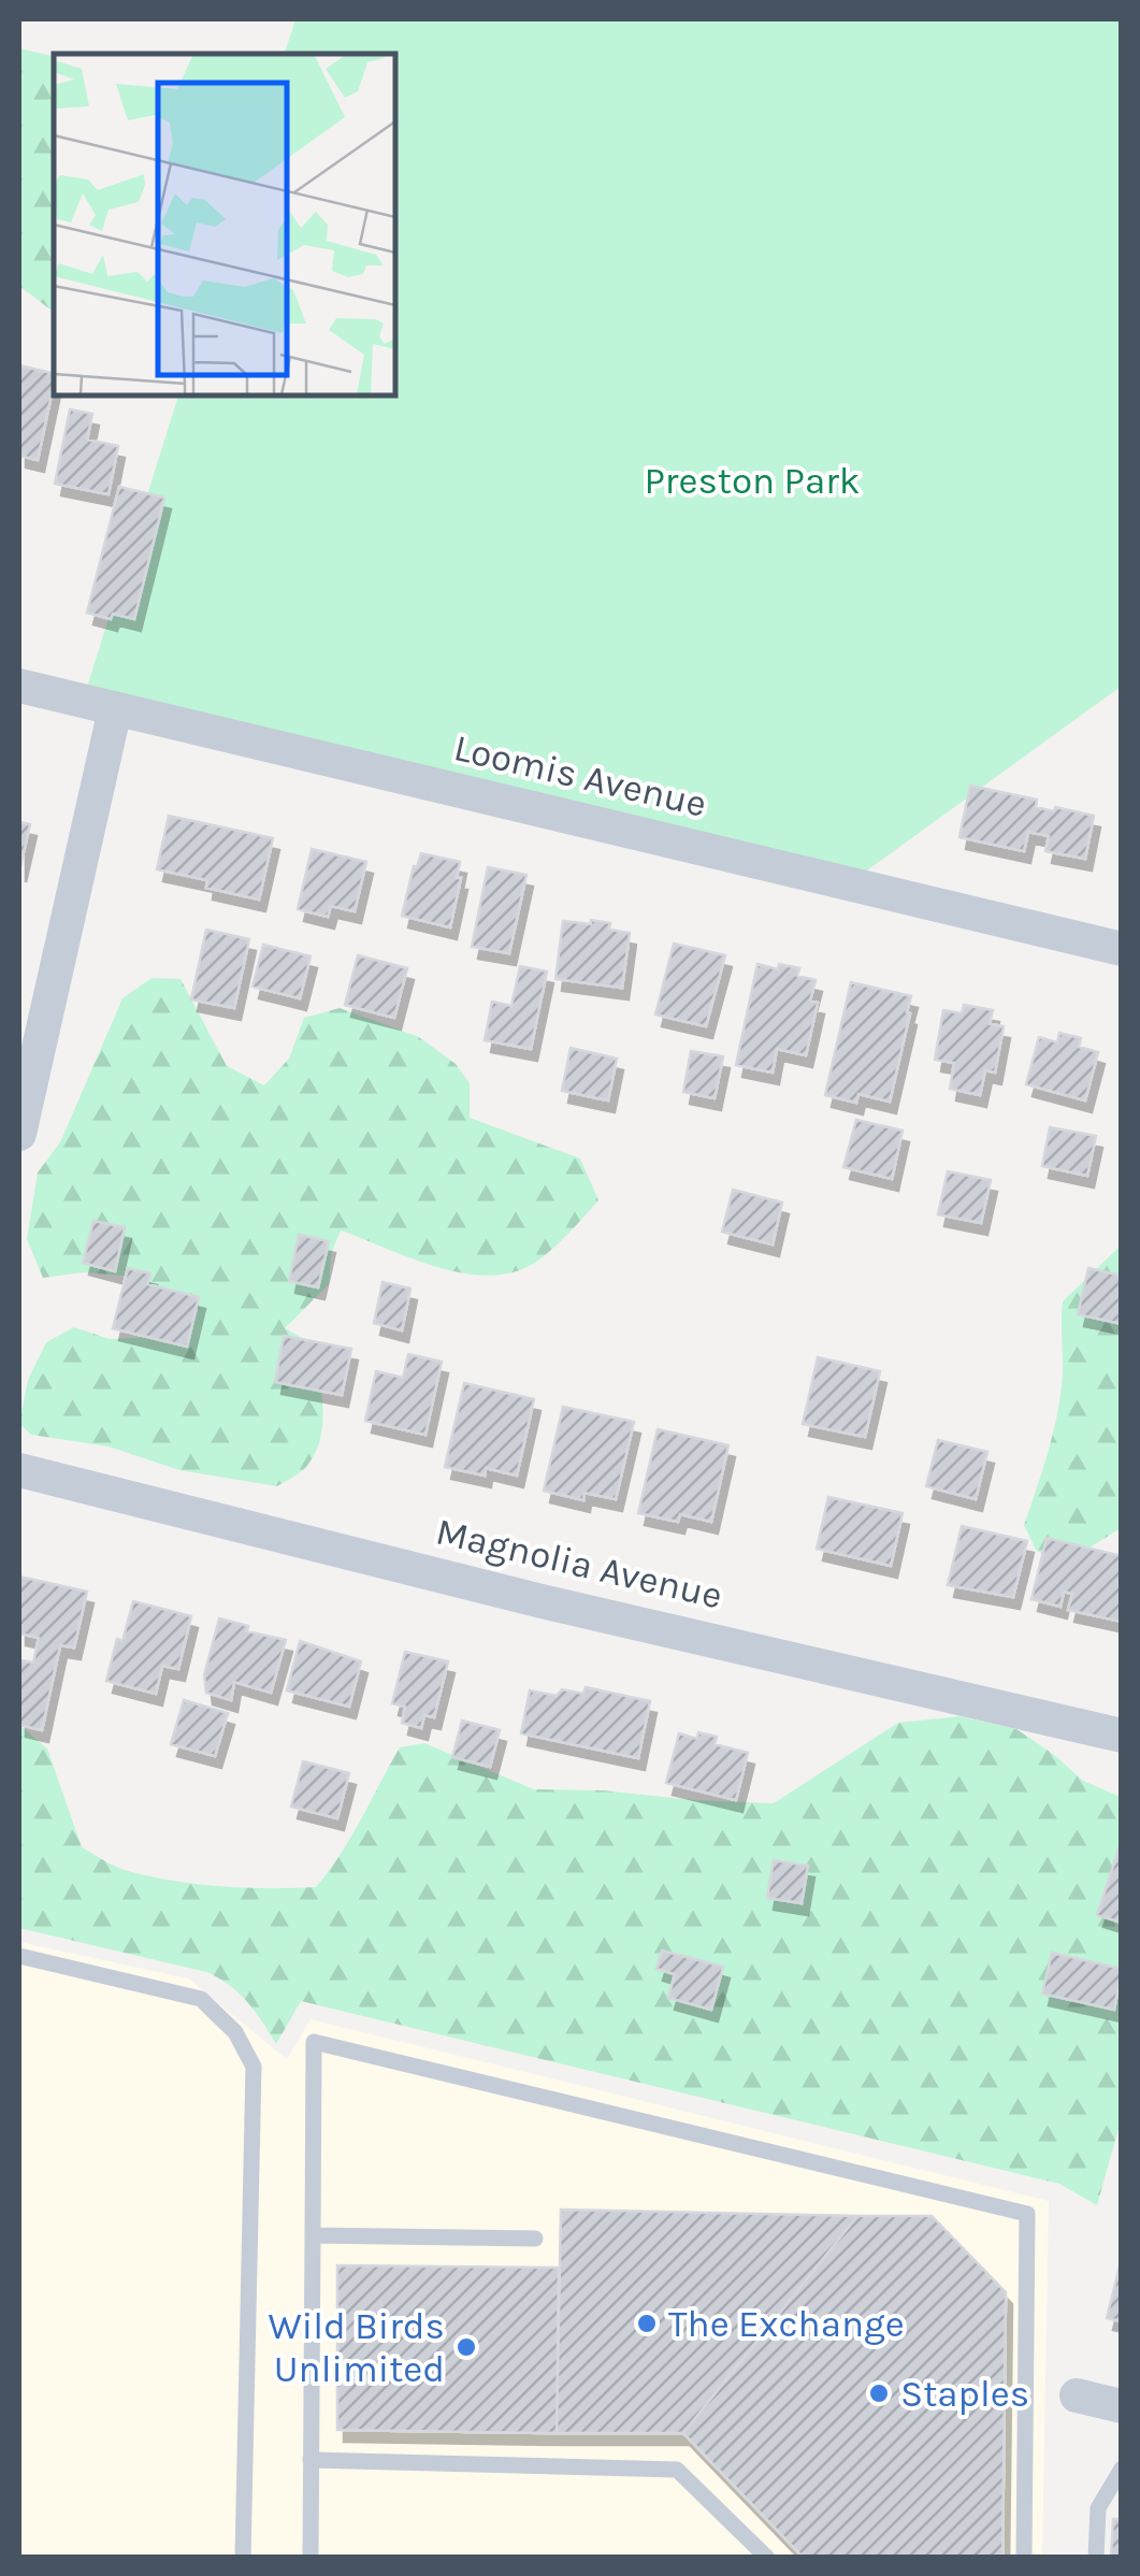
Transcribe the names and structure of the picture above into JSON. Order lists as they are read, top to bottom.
{
  "streets": {
    "street": ["Loomis Avenue", "Magnolia Avenue"]
  },
  "parks": ["Preston Park"],
  "places": ["The Exchange", "Wild Birds Unlimited", "Staples"]
}
